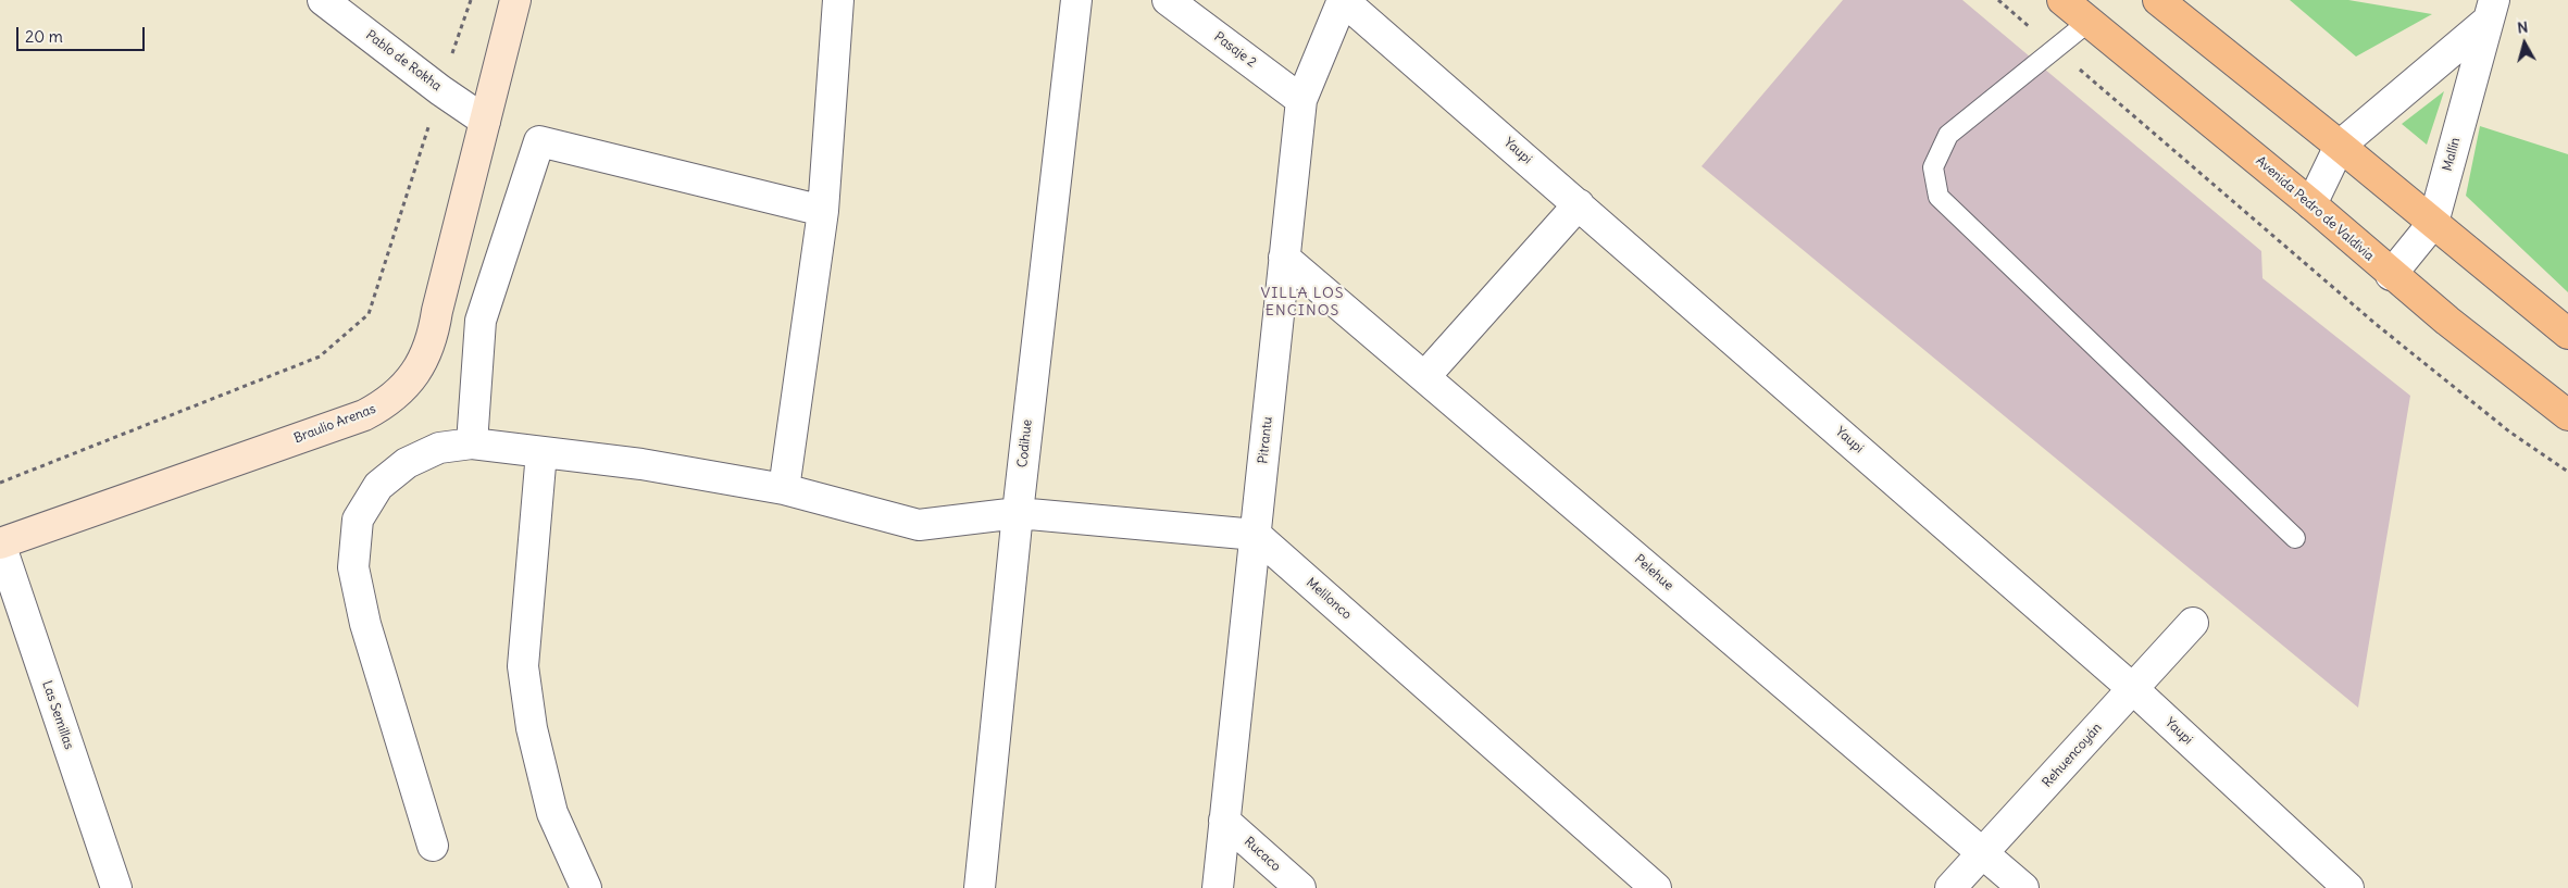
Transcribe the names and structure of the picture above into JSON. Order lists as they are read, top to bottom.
{
  "streets": {
    "main road": ["Avenida Pedro de Valdivia"],
    "street": [
      "Pasaje 2",
      "Pablo de Rokha",
      "Yaupi",
      "Mallín",
      "Braulio Arenas",
      "Pitrantu",
      "Codihue",
      "Pelehue",
      "Melilonco",
      "Las Semillas",
      "Rehuencoyán",
      "Rucaco"
    ]
  },
  "crossings": [
    ["Pasaje 2", "Pitrantu"],
    ["Pablo de Rokha", "Braulio Arenas"],
    ["Yaupi", "Pitrantu"],
    ["Yaupi", "Rehuencoyán"],
    ["Mallín", "Avenida Pedro de Valdivia"],
    ["Braulio Arenas", "Las Semillas"],
    ["Pitrantu", "Pelehue"],
    ["Pitrantu", "Melilonco"],
    ["Pitrantu", "Rucaco"],
    ["Pelehue", "Rehuencoyán"]
  ],
  "districts": ["VILLA LOS ENCINOS"],
  "scale_bar": "20 m",
  "north": "top"
}
